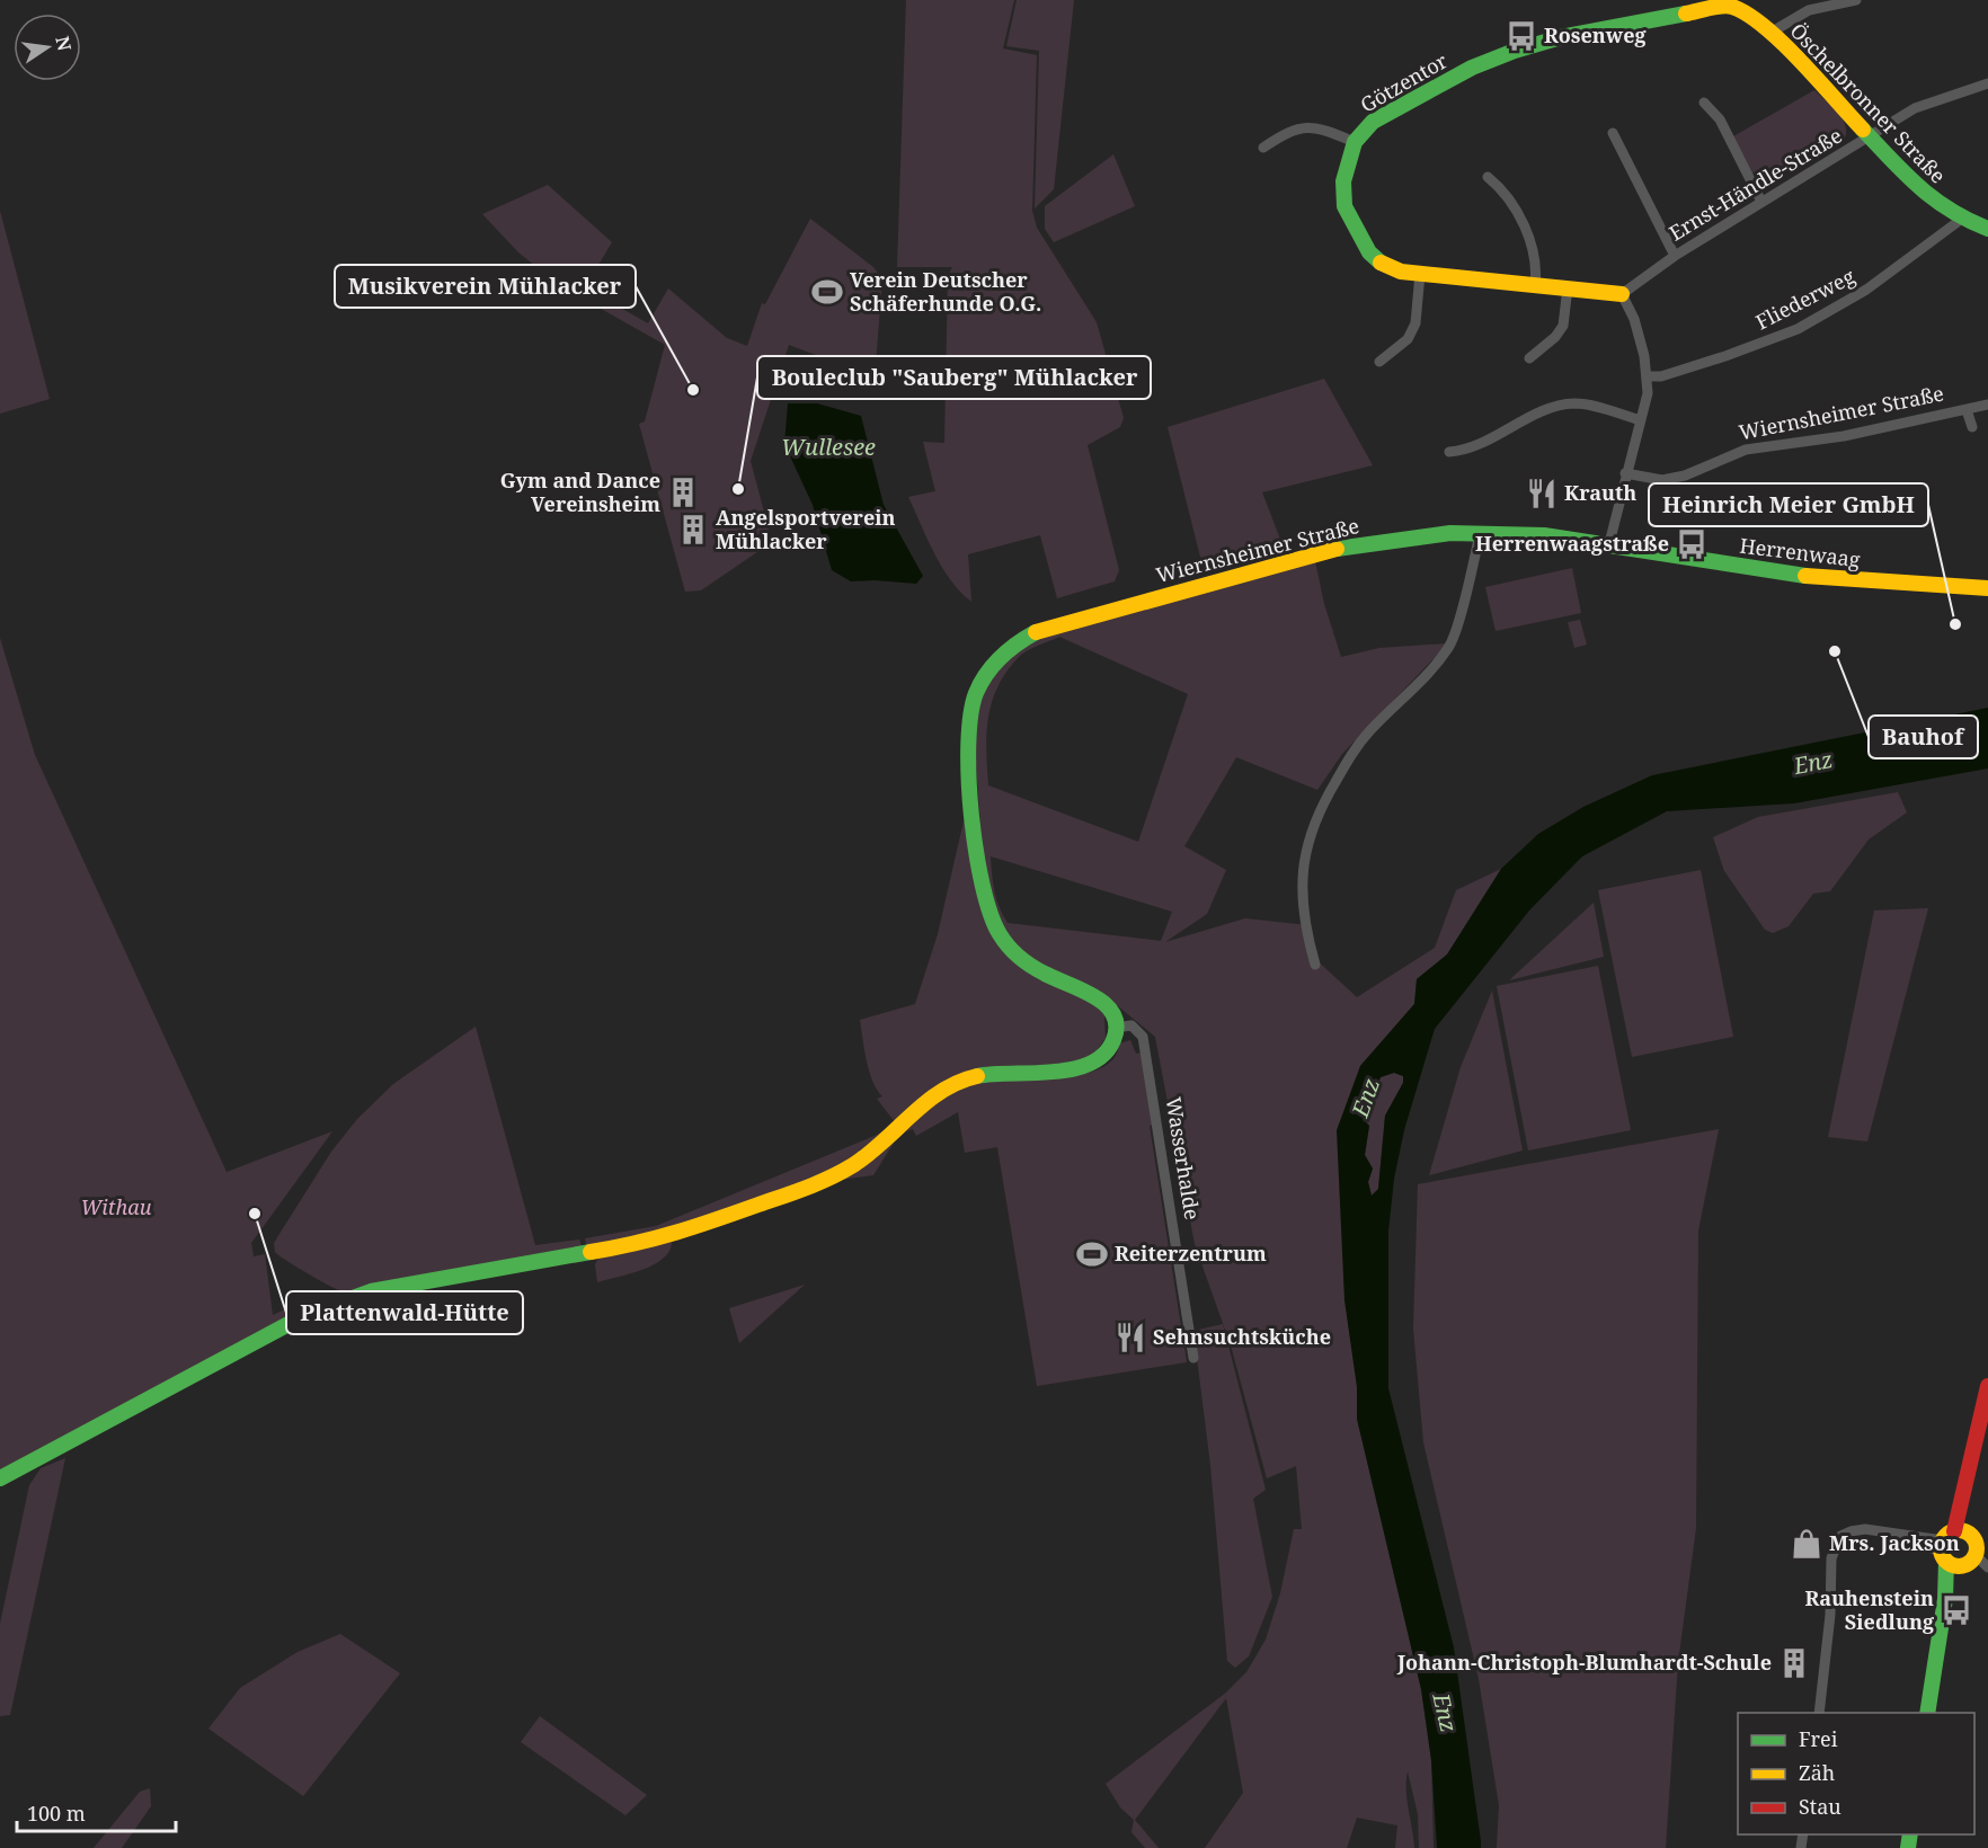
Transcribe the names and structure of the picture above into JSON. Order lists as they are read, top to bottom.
{
  "streets": {
    "main road": [
      "Götzentor",
      "Öschelbronner Straße",
      "Wiernsheimer Straße",
      "Herrenwaag"
    ],
    "street": ["Ernst-Händle-Straße", "Fliederweg", "Wasserhalde"]
  },
  "crossings": [
    ["Götzentor", "Öschelbronner Straße"],
    ["Götzentor", "Ernst-Händle-Straße"],
    ["Öschelbronner Straße", "Ernst-Händle-Straße"],
    ["Öschelbronner Straße", "Fliederweg"],
    ["Wiernsheimer Straße", "Herrenwaag"],
    ["Wiernsheimer Straße", "Wasserhalde"]
  ],
  "water": ["Wullesee", "Enz"],
  "parks": ["Withau"],
  "places": {
    "bus stop": ["Rosenweg", "Herrenwaagstraße", "Rauhenstein Siedlung"],
    "sports": ["Verein Deutscher Schäferhunde O.G.", "Reiterzentrum"],
    "other": [
      "Musikverein Mühlacker",
      "Bouleclub \"Sauberg\" Mühlacker",
      "Heinrich Meier GmbH",
      "Bauhof",
      "Plattenwald-Hütte"
    ],
    "building": ["Gym and Dance Vereinsheim", "Angelsportverein Mühlacker", "Johann-Christoph-Blumhardt-Schule"],
    "restaurant": ["Krauth", "Sehnsuchtsküche"],
    "shop": ["Mrs. Jackson"]
  },
  "legend": ["Frei", "Zäh", "Stau"],
  "scale_bar": "100 m",
  "north": "right"
}
